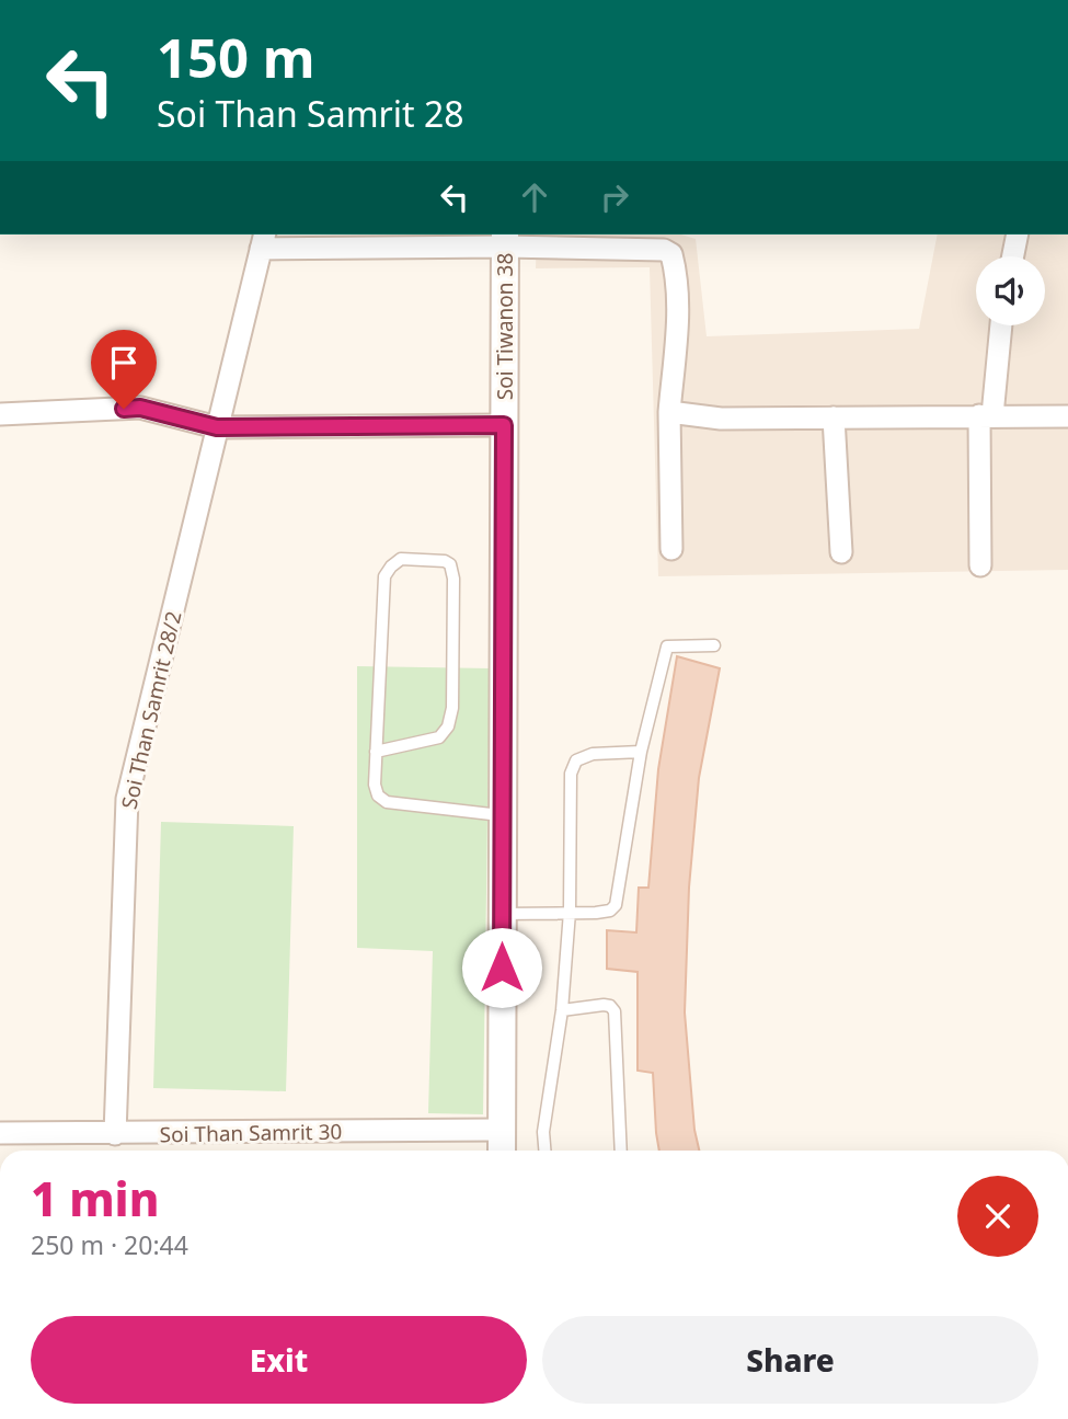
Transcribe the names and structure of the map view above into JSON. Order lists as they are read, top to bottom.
{
  "streets": {
    "street": ["Soi Tiwanon 38", "Soi Than Samrit 28/2", "Soi Than Samrit 30"]
  },
  "crossings": [
    ["Soi Tiwanon 38", "Soi Than Samrit 30"],
    ["Soi Than Samrit 28/2", "Soi Than Samrit 30"]
  ],
  "page": {
    "turn": ["150 m", "Soi Than Samrit 28"],
    "heading": ["1 min", "250 m · 20:44"],
    "buttons": ["Exit", "Share"]
  }
}
